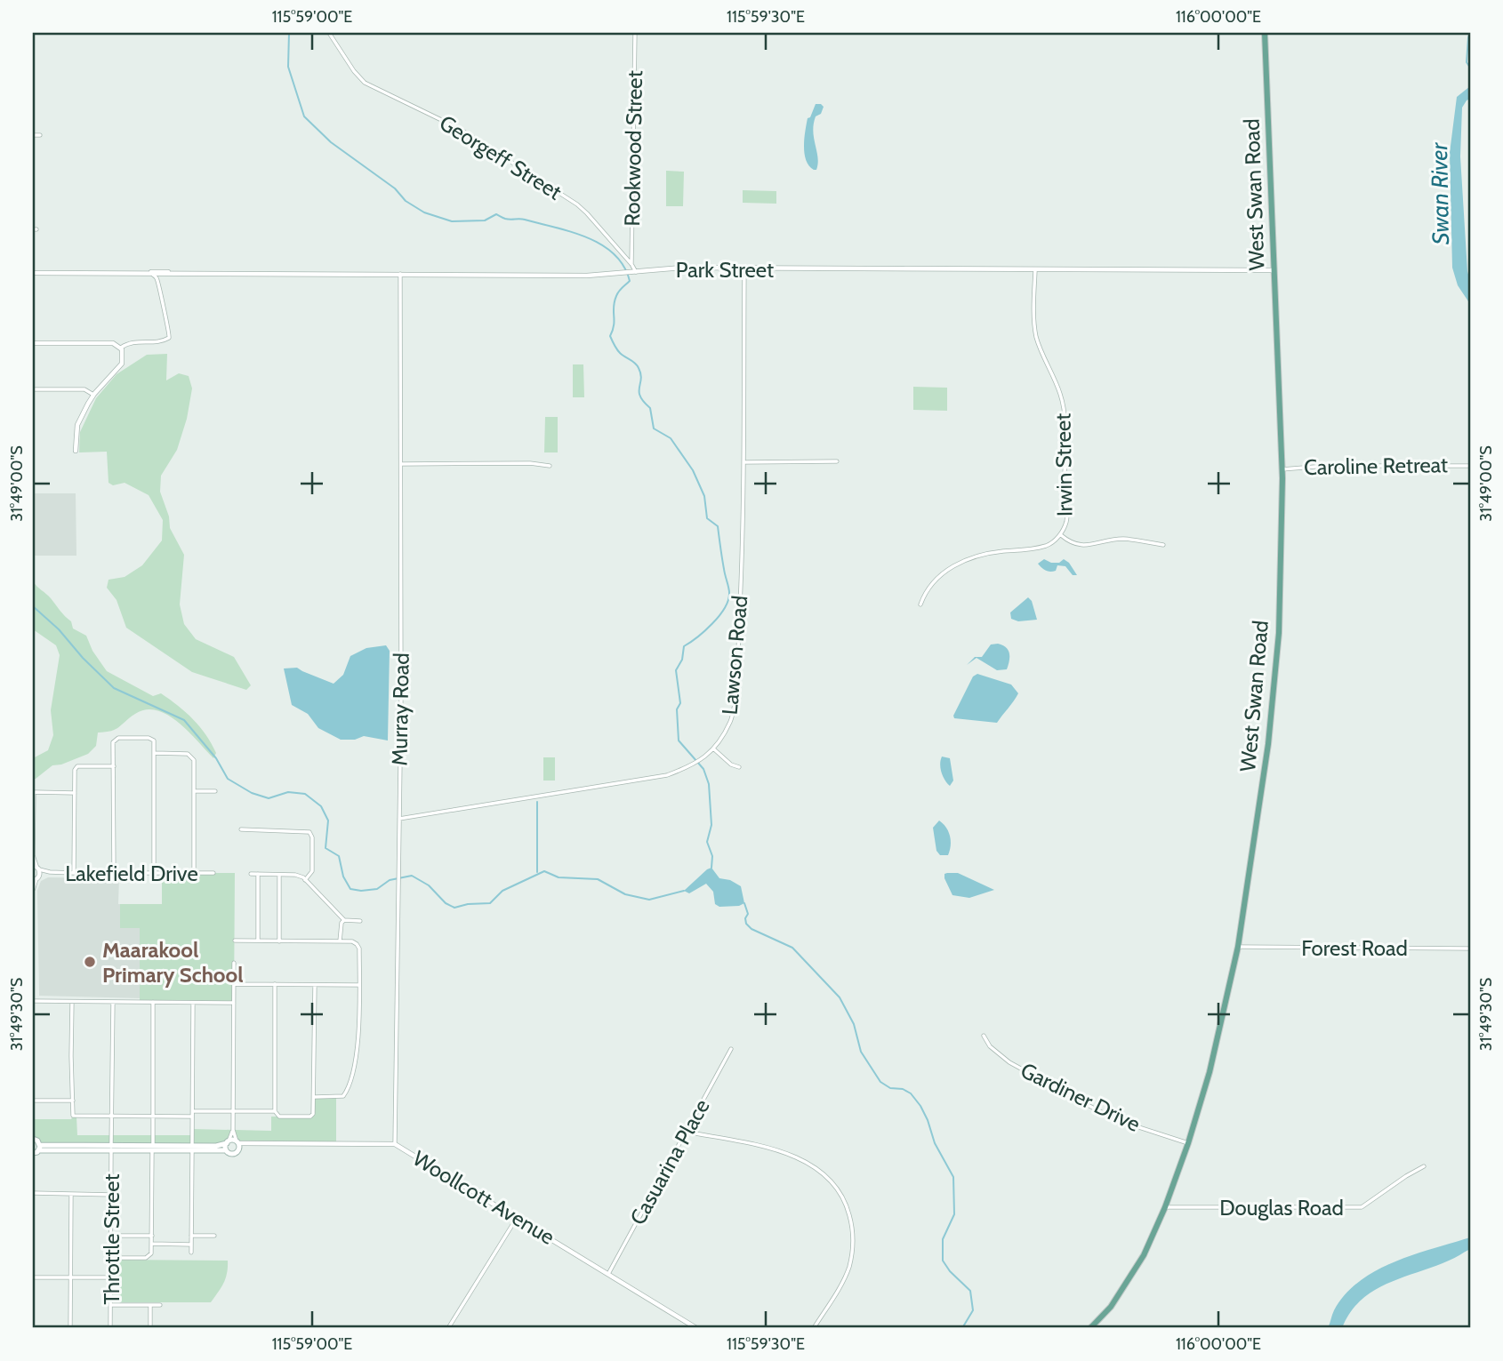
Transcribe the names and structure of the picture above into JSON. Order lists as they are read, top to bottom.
{
  "streets": {
    "main road": ["West Swan Road", "Woollcott Avenue"],
    "street": [
      "Rookwood Street",
      "Georgeff Street",
      "Park Street",
      "Irwin Street",
      "Caroline Retreat",
      "Lawson Road",
      "Murray Road",
      "Lakefield Drive",
      "Forest Road",
      "Gardiner Drive",
      "Casuarina Place",
      "Douglas Road",
      "Throttle Street"
    ]
  },
  "crossings": [
    ["Rookwood Street", "Georgeff Street"],
    ["Georgeff Street", "Park Street"],
    ["West Swan Road", "Park Street"],
    ["West Swan Road", "Caroline Retreat"],
    ["West Swan Road", "Forest Road"],
    ["West Swan Road", "Gardiner Drive"],
    ["West Swan Road", "Douglas Road"],
    ["Park Street", "Irwin Street"],
    ["Park Street", "Lawson Road"],
    ["Park Street", "Murray Road"],
    ["Lawson Road", "Murray Road"],
    ["Murray Road", "Woollcott Avenue"],
    ["Casuarina Place", "Woollcott Avenue"],
    ["Woollcott Avenue", "Throttle Street"]
  ],
  "water": ["Swan River"],
  "places": ["Maarakool Primary School"],
  "coordinates": [
    "115°59'00\"E",
    "115°59'30\"E",
    "116°00'00\"E",
    "31°49'00\"S",
    "31°49'30\"S"
  ]
}
